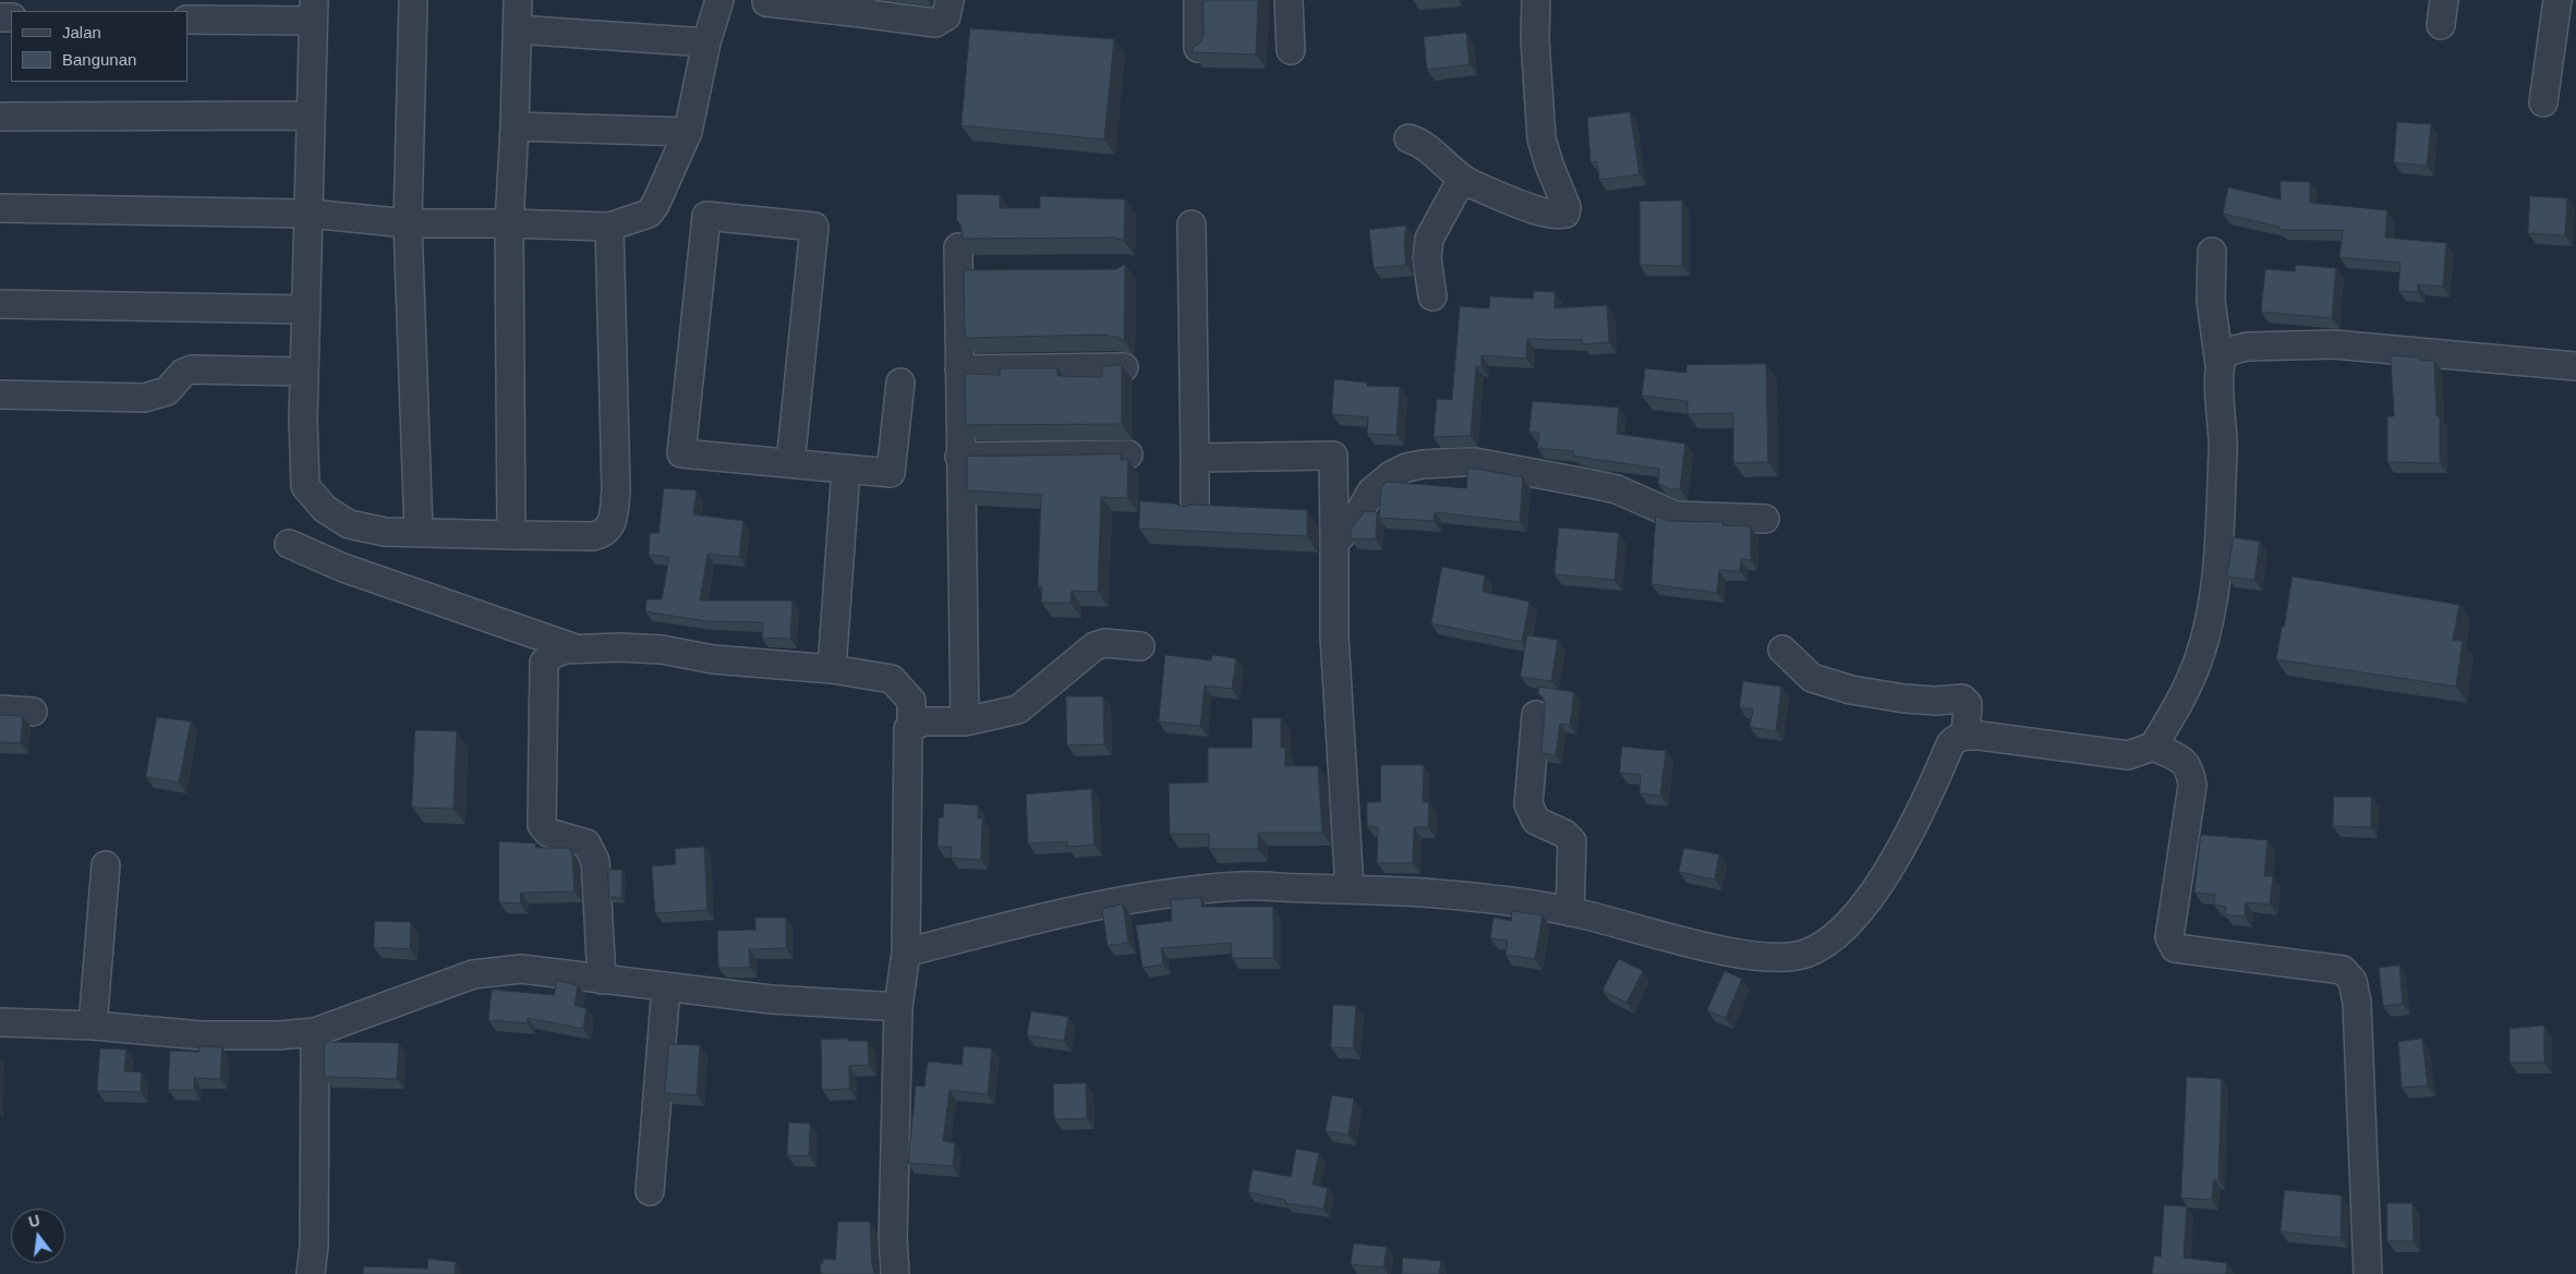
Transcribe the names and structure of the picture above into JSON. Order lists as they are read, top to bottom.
{
  "legend": ["Jalan", "Bangunan"],
  "north": "top"
}
